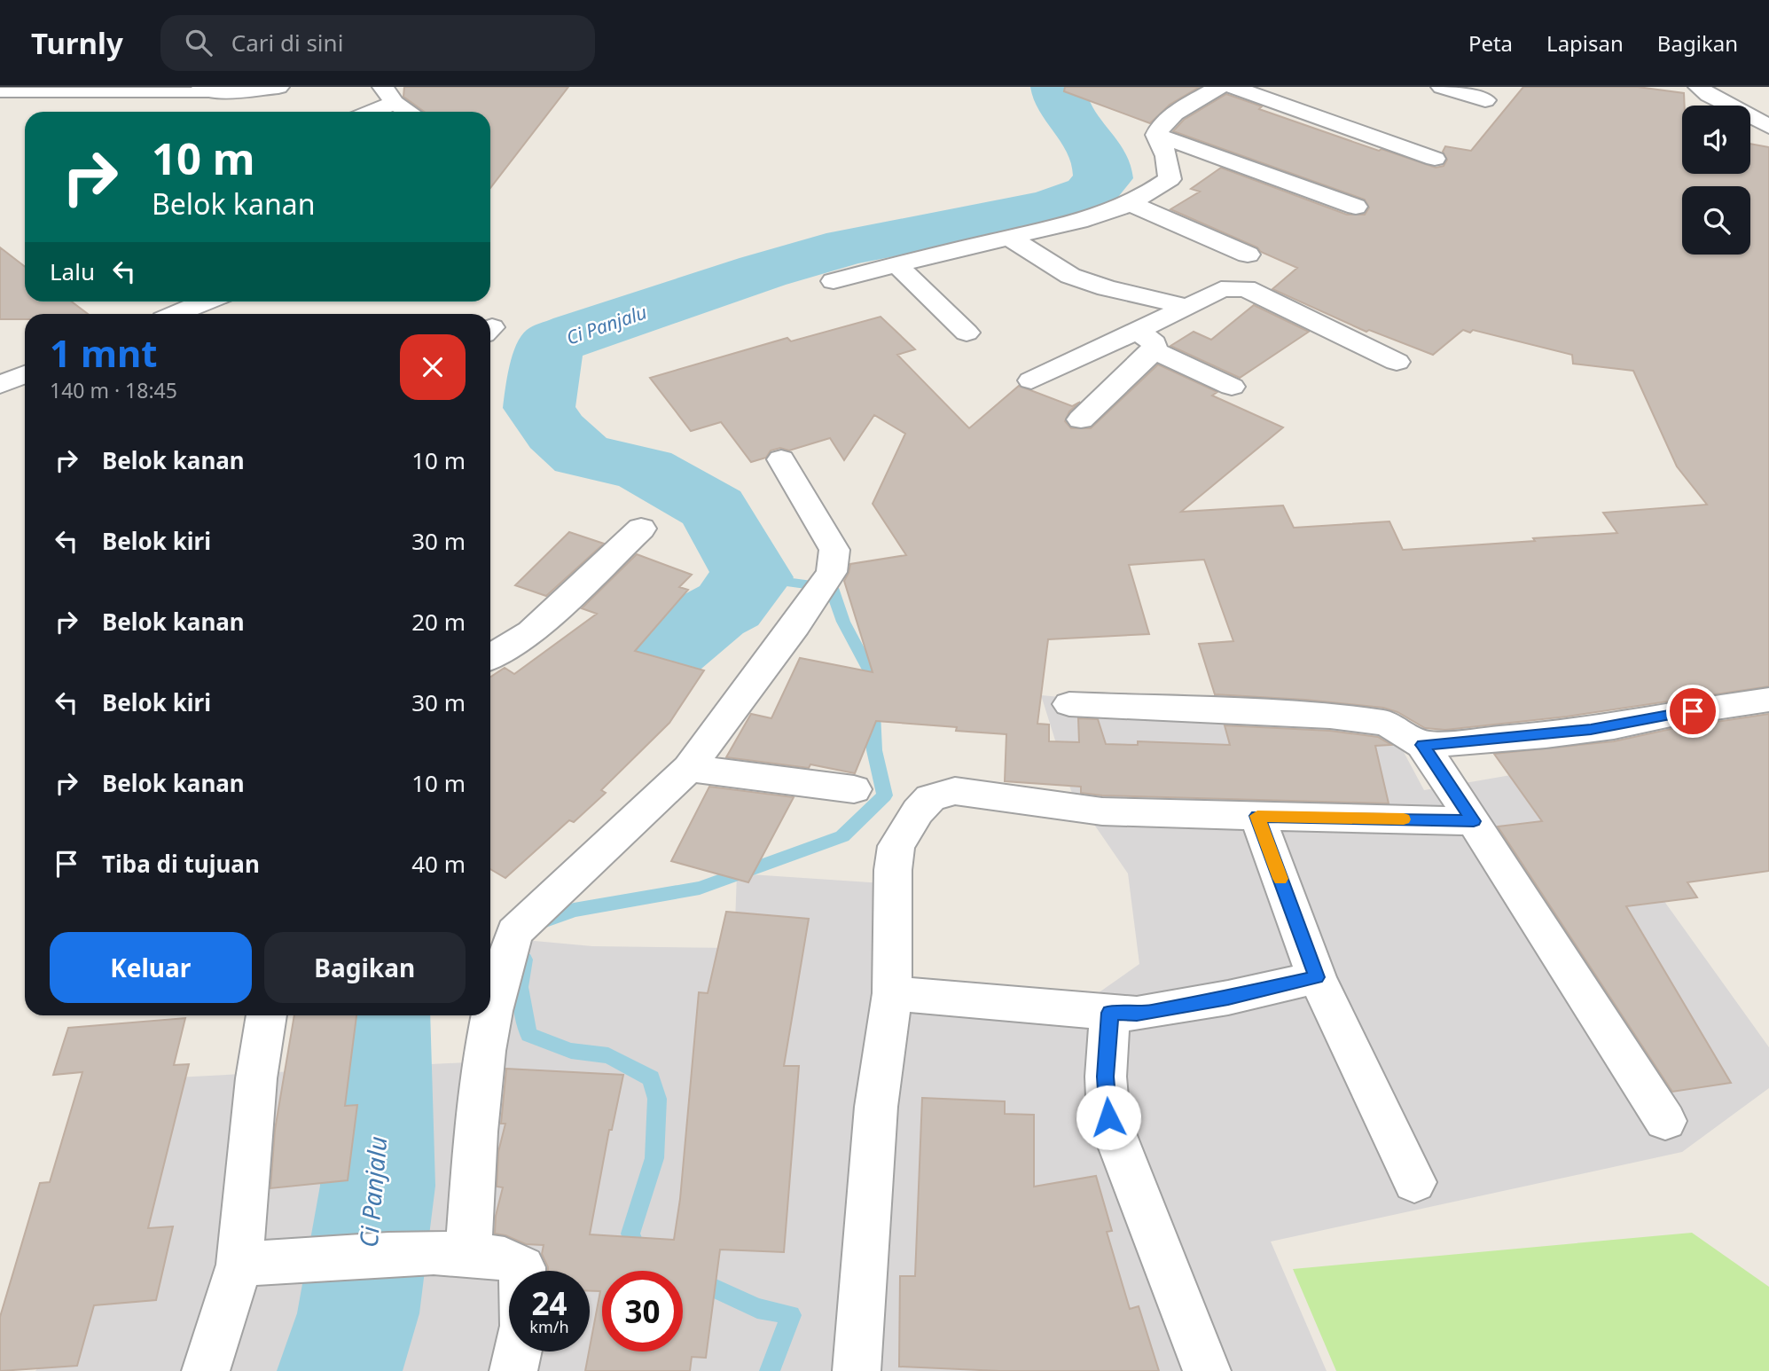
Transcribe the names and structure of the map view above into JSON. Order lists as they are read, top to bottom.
{
  "water": ["Ci Panjalu"],
  "page": {
    "header": "Turnly",
    "search": "Cari di sini",
    "nav": ["Peta", "Lapisan", "Bagikan"],
    "turn": ["10 m", "Belok kanan"],
    "then": "Lalu",
    "heading": ["1 mnt", "140 m · 18:45"],
    "list": [
      {
        "name": "Belok kanan",
        "value": "10 m"
      },
      {
        "name": "Belok kiri",
        "value": "30 m"
      },
      {
        "name": "Belok kanan",
        "value": "20 m"
      },
      {
        "name": "Belok kiri",
        "value": "30 m"
      },
      {
        "name": "Belok kanan",
        "value": "10 m"
      },
      {
        "name": "Tiba di tujuan",
        "value": "40 m"
      }
    ],
    "buttons": ["Keluar", "Bagikan"],
    "speed": "24 km/h",
    "limit": "30"
  }
}
